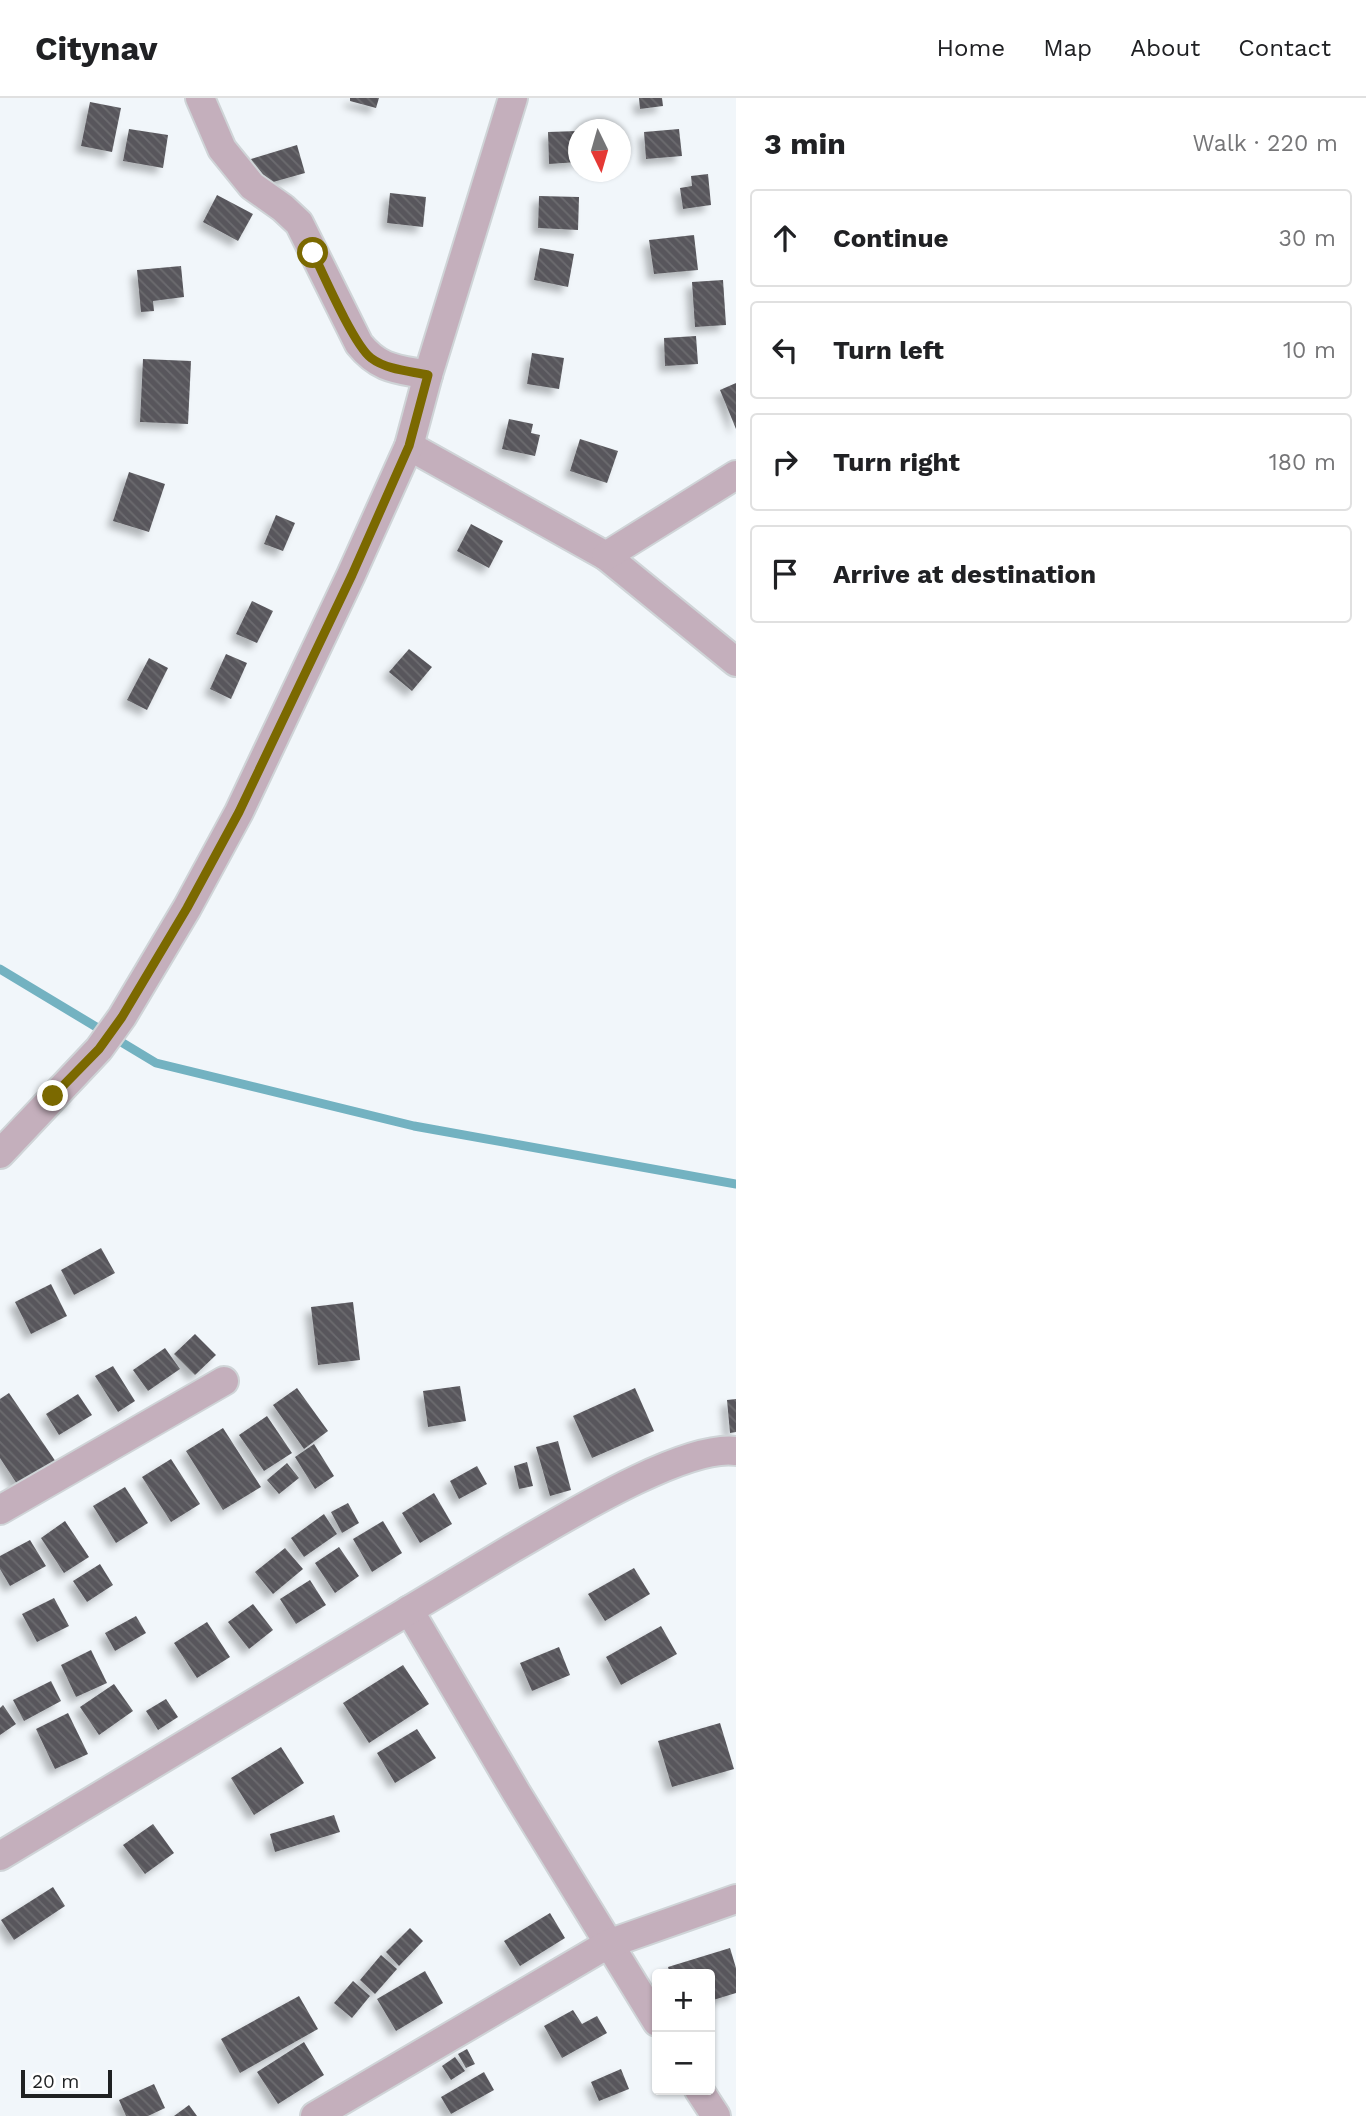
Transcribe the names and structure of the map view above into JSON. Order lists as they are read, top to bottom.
{
  "scale_bar": "20 m",
  "north": "bottom",
  "page": {
    "header": "Citynav",
    "nav": [
      "Home",
      "Map",
      "About",
      "Contact"
    ],
    "heading": ["3 min", "Walk · 220 m"],
    "list": [
      ["Continue", "30 m"],
      ["Turn left", "10 m"],
      ["Turn right", "180 m"],
      "Arrive at destination"
    ],
    "map_buttons": ["+", "−"],
    "scale": "20 m"
  }
}
